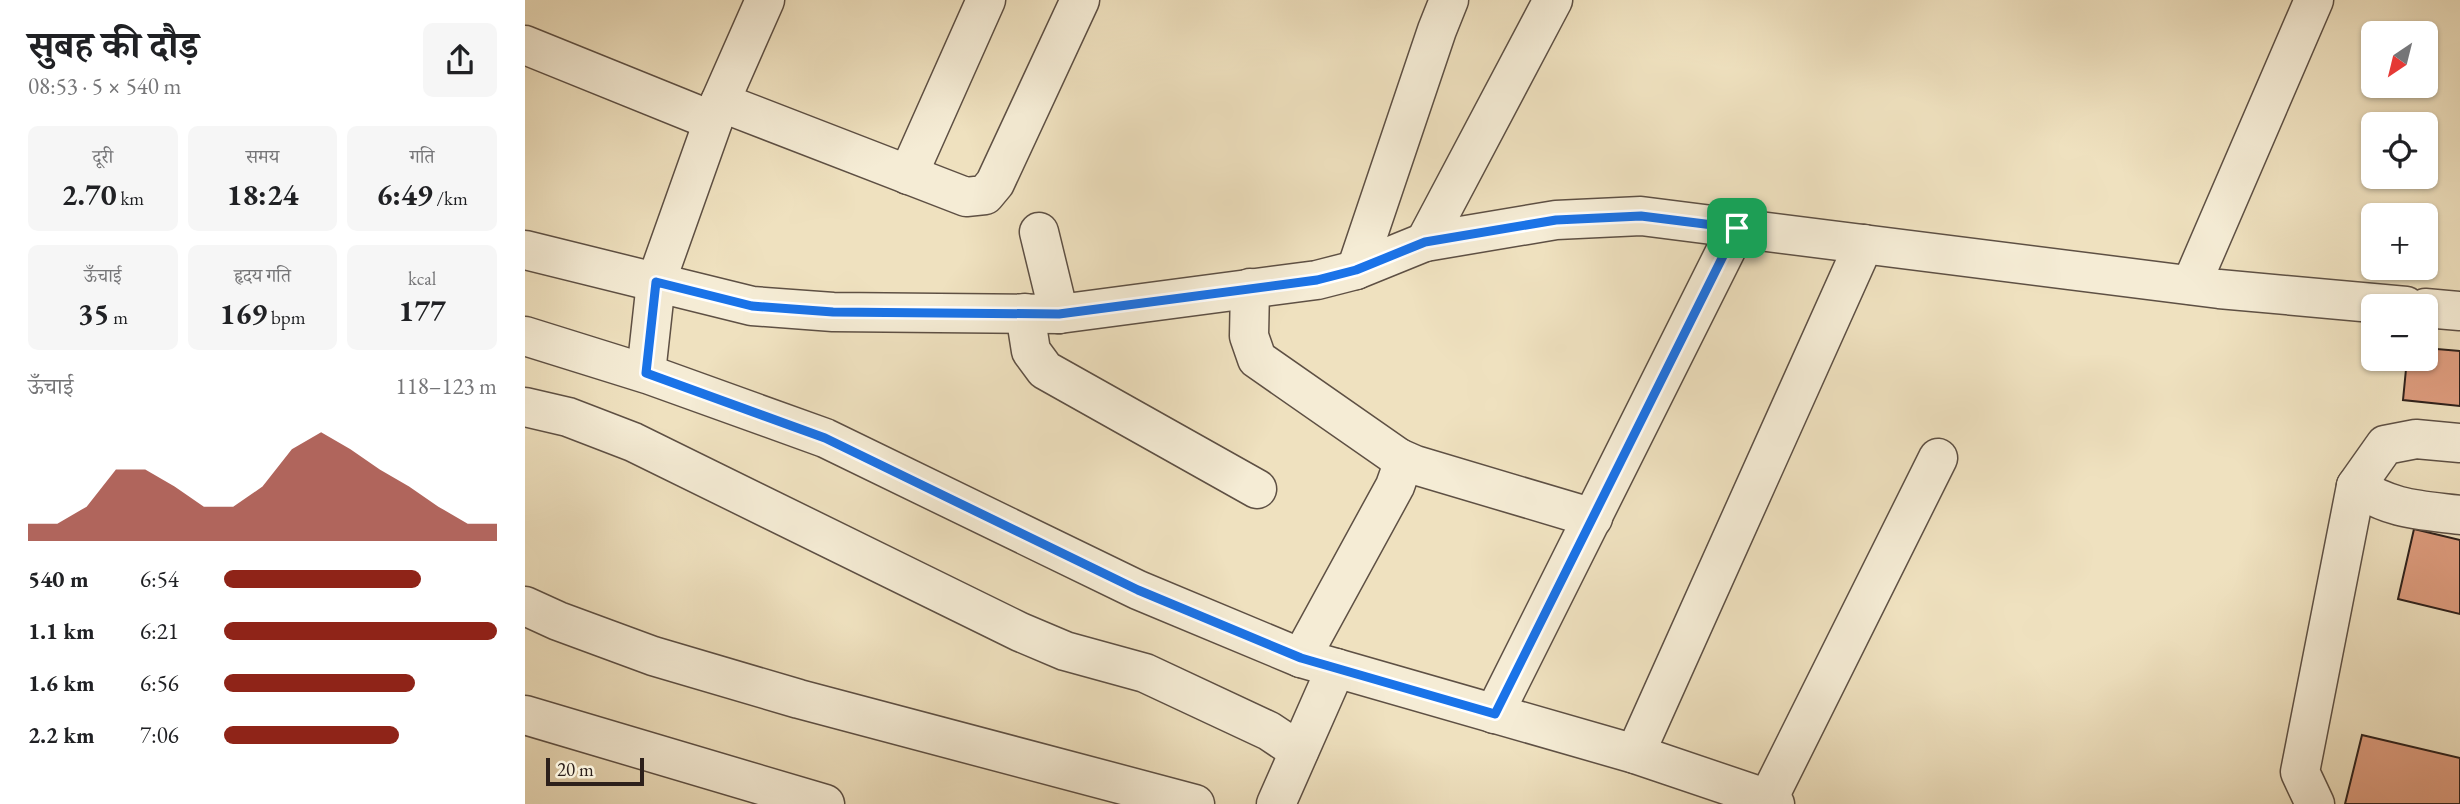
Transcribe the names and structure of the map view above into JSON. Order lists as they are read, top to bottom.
{
  "scale_bar": "20 m",
  "north": "bottom left",
  "page": {
    "heading": ["सुबह की दौड़", "08:53 · 5 × 540 m"],
    "map_buttons": ["+", "−"],
    "stats": [
      ["दूरी", "2.70 km"],
      ["समय", "18:24"],
      ["गति", "6:49 /km"],
      ["ऊँचाई", "35 m"],
      ["हृदय गति", "169 bpm"],
      ["kcal", "177"]
    ],
    "chart": ["ऊँचाई", "118–123 m"],
    "list": [
      {
        "name": "540 m",
        "note": "6:54"
      },
      {
        "name": "1.1 km",
        "note": "6:21"
      },
      {
        "name": "1.6 km",
        "note": "6:56"
      },
      {
        "name": "2.2 km",
        "note": "7:06"
      }
    ],
    "scale": "20 m"
  }
}
